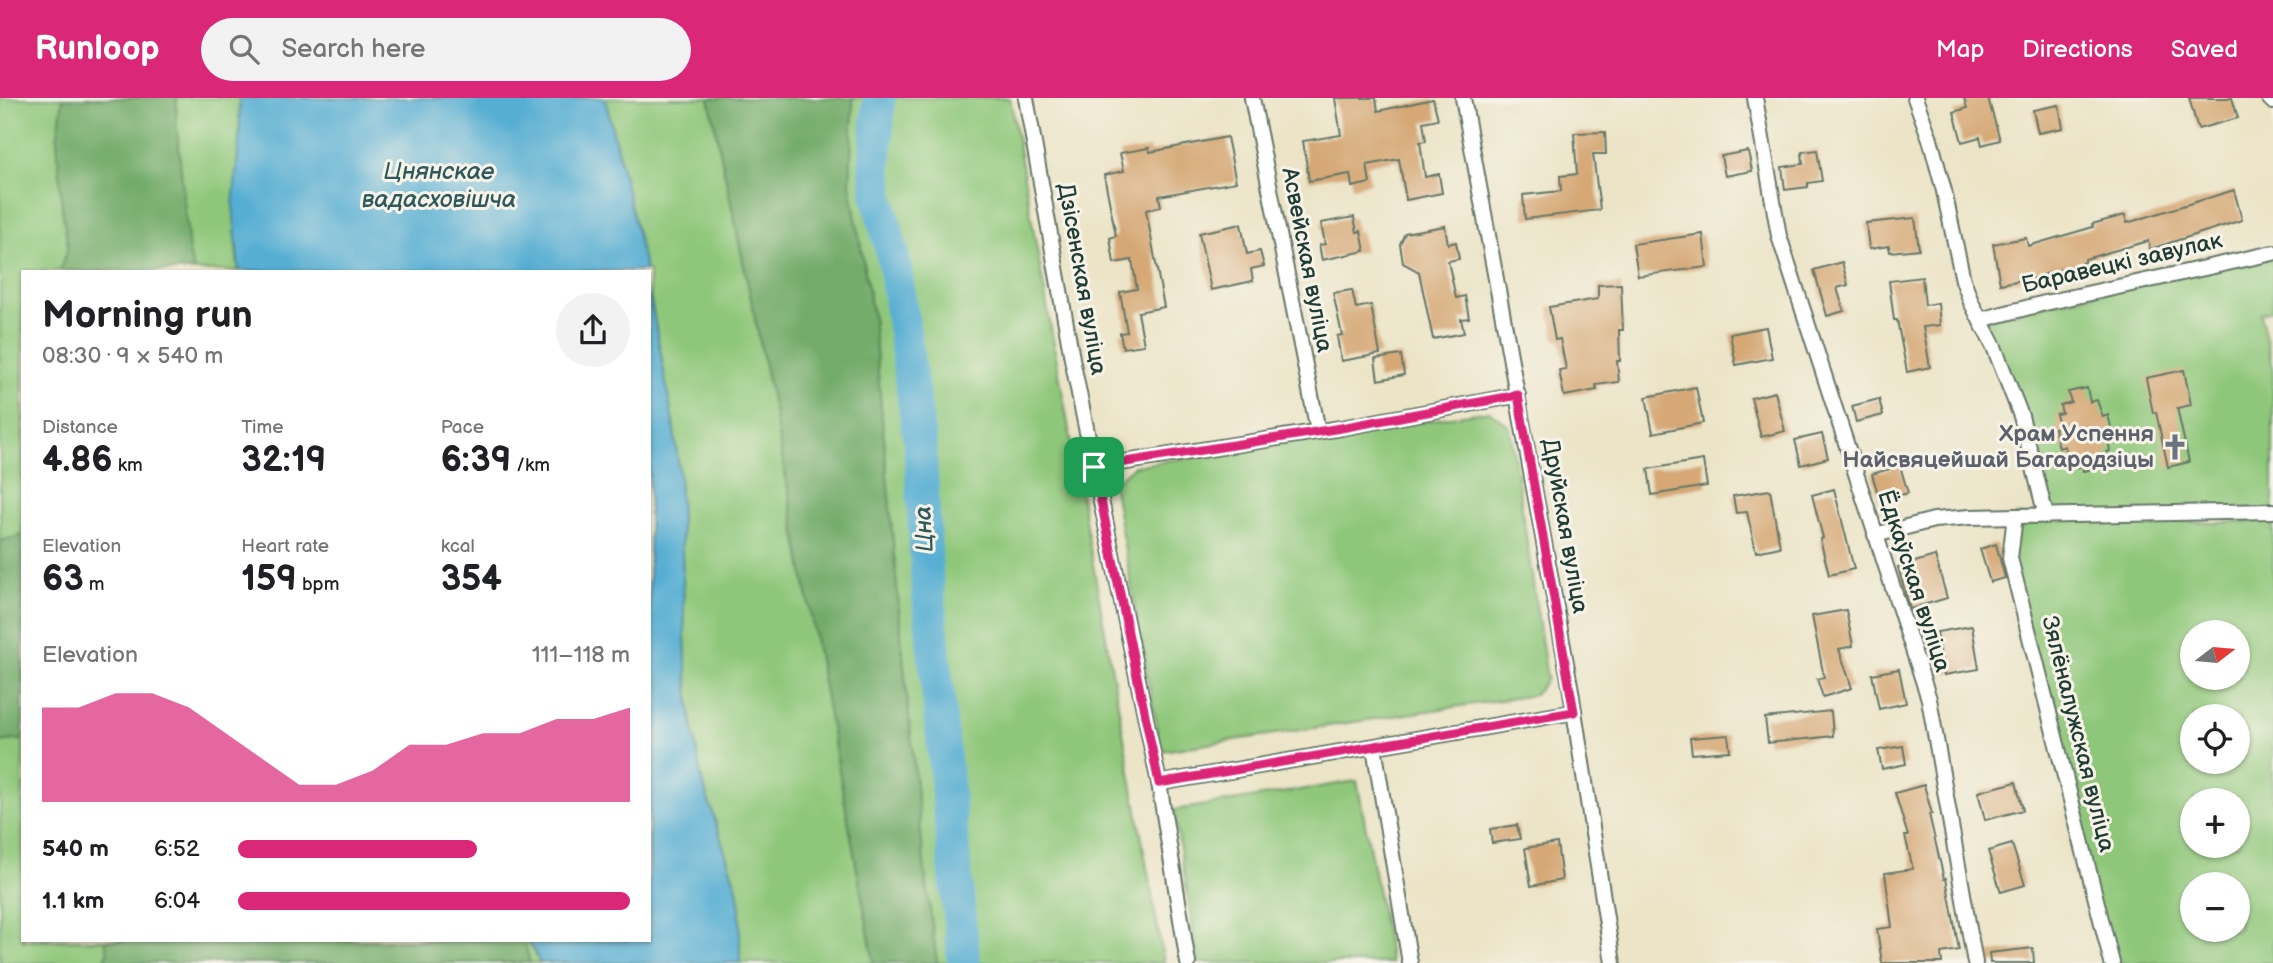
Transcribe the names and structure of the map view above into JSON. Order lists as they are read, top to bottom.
{
  "streets": {
    "street": [
      "Асвейская вуліца",
      "Баравецкі завулак",
      "Дзісенская вуліца",
      "Друйская вуліца",
      "Ёдкаўская вуліца",
      "Зялёналужская вуліца"
    ]
  },
  "water": ["Цнянскае вадасховішча", "Цна"],
  "places": {
    "church": ["Храм Успення Найсвяцейшай Багародзіцы"]
  },
  "north": "right",
  "page": {
    "header": "Runloop",
    "search": "Search here",
    "nav": ["Map", "Directions", "Saved"],
    "heading": ["Morning run", "08:30 · 9 × 540 m"],
    "stats": [
      ["Distance", "4.86 km"],
      ["Time", "32:19"],
      ["Pace", "6:39 /km"],
      ["Elevation", "63 m"],
      ["Heart rate", "159 bpm"],
      ["kcal", "354"]
    ],
    "map_buttons": ["+", "−"],
    "chart": ["Elevation", "111–118 m"],
    "list": [
      {
        "name": "540 m",
        "note": "6:52"
      },
      {
        "name": "1.1 km",
        "note": "6:04"
      }
    ]
  }
}
